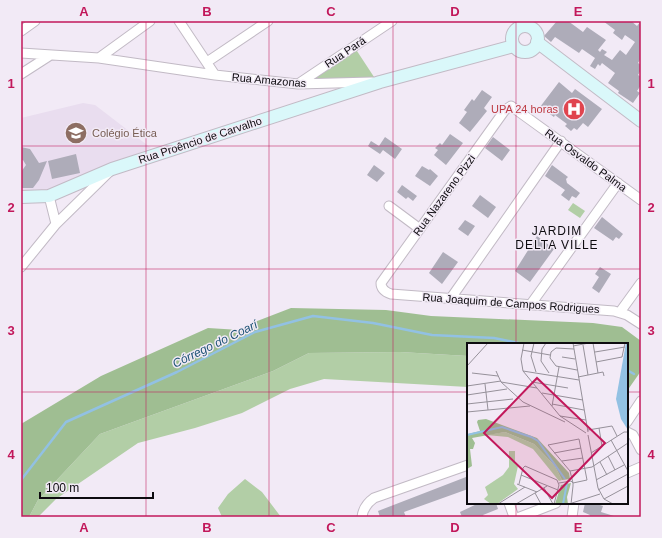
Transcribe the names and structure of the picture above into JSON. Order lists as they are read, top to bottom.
{
  "streets": {
    "street": [
      "Rua Pará",
      "Rua Amazonas",
      "Rua Proêncio de Carvalho",
      "Rua Osvaldo Palma",
      "Rua Nazareno Pizzi",
      "Rua Joaquim de Campos Rodrigues"
    ]
  },
  "crossings": [
    ["Rua Pará", "Rua Amazonas"],
    ["Rua Amazonas", "Rua Proêncio de Carvalho"],
    ["Rua Osvaldo Palma", "Rua Nazareno Pizzi"],
    ["Rua Nazareno Pizzi", "Rua Joaquim de Campos Rodrigues"]
  ],
  "districts": ["JARDIM DELTA VILLE"],
  "water": ["Córrego do Coarí"],
  "places": {
    "hospital": ["UPA 24 horas"],
    "school or university": ["Colégio Ética"]
  },
  "scale_bar": "100 m",
  "grid": {
    "columns": [
      "A",
      "B",
      "C",
      "D",
      "E"
    ],
    "rows": [
      "1",
      "2",
      "3",
      "4"
    ]
  }
}
